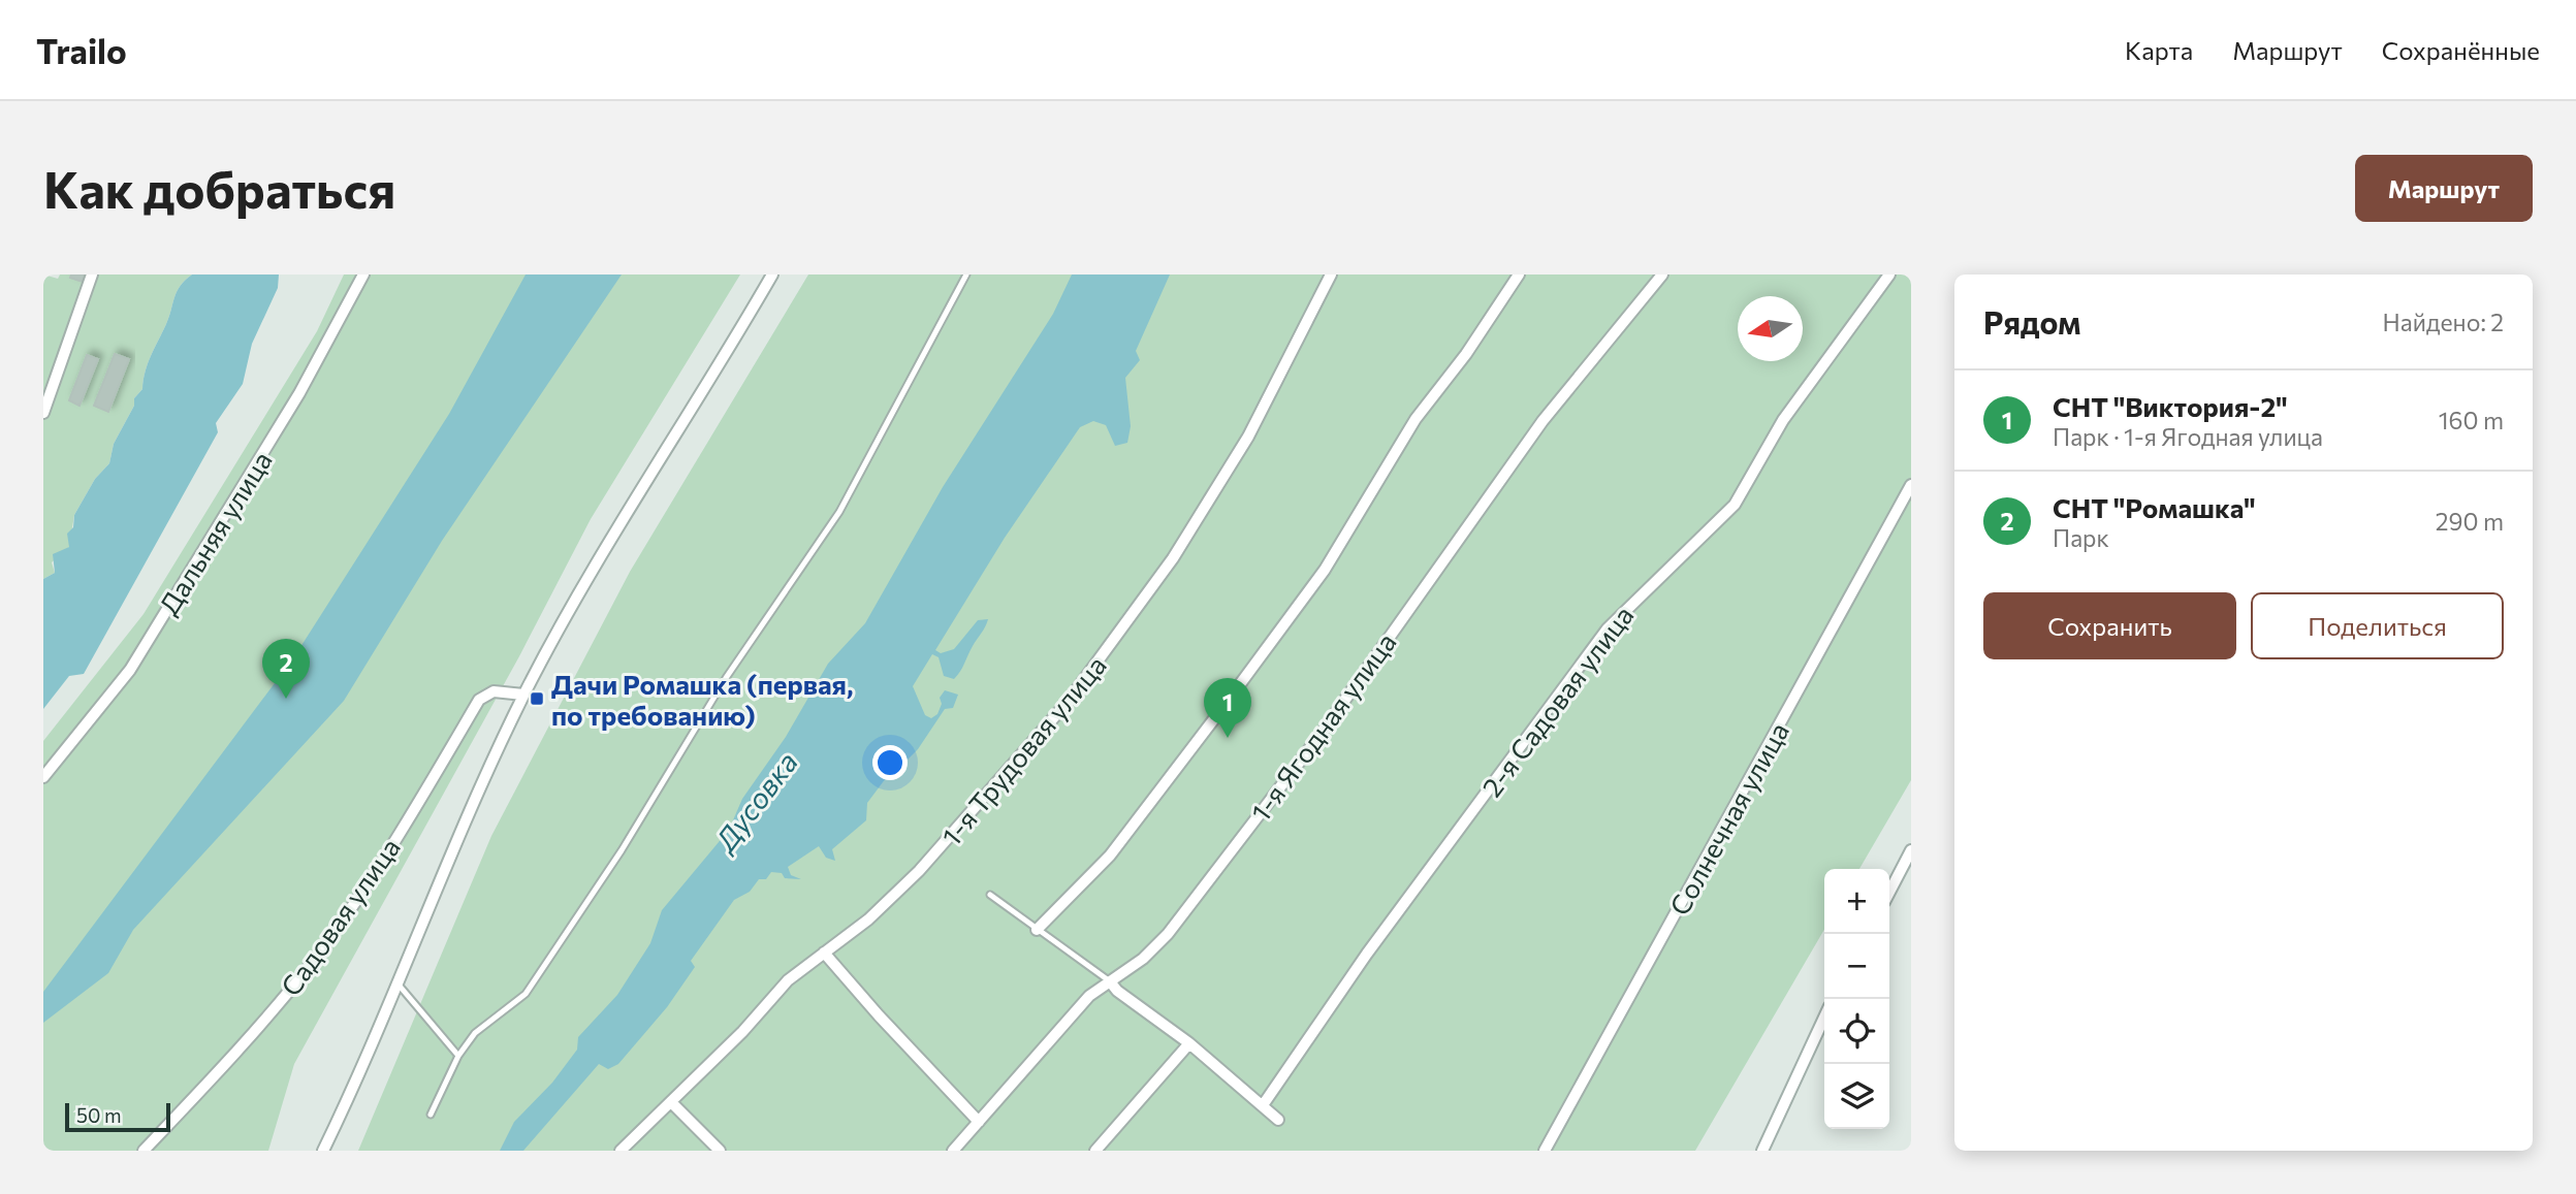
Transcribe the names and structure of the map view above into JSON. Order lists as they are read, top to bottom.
{
  "streets": {
    "street": [
      "Дальняя улица",
      "2-я Садовая улица",
      "1-я Ягодная улица",
      "1-я Трудовая улица",
      "Солнечная улица",
      "Садовая улица"
    ]
  },
  "water": ["Дусовка"],
  "places": {
    "transit": ["Дачи Ромашка (первая, по требованию)"]
  },
  "scale_bar": "50 m",
  "north": "left",
  "page": {
    "header": "Trailo",
    "nav": ["Карта", "Маршрут", "Сохранённые"],
    "buttons": [
      "Маршрут",
      ["Сохранить", "Поделиться"]
    ],
    "title": "Как добраться",
    "heading": ["Рядом", "Найдено: 2"],
    "list": [
      {
        "mark": "1",
        "name": "СНТ \"Виктория-2\"",
        "note": "Парк · 1-я Ягодная улица",
        "value": "160 m"
      },
      {
        "mark": "2",
        "name": "СНТ \"Ромашка\"",
        "note": "Парк",
        "value": "290 m"
      }
    ],
    "pins": ["2", "1"],
    "map_buttons": ["+", "−"],
    "scale": "50 m"
  }
}
